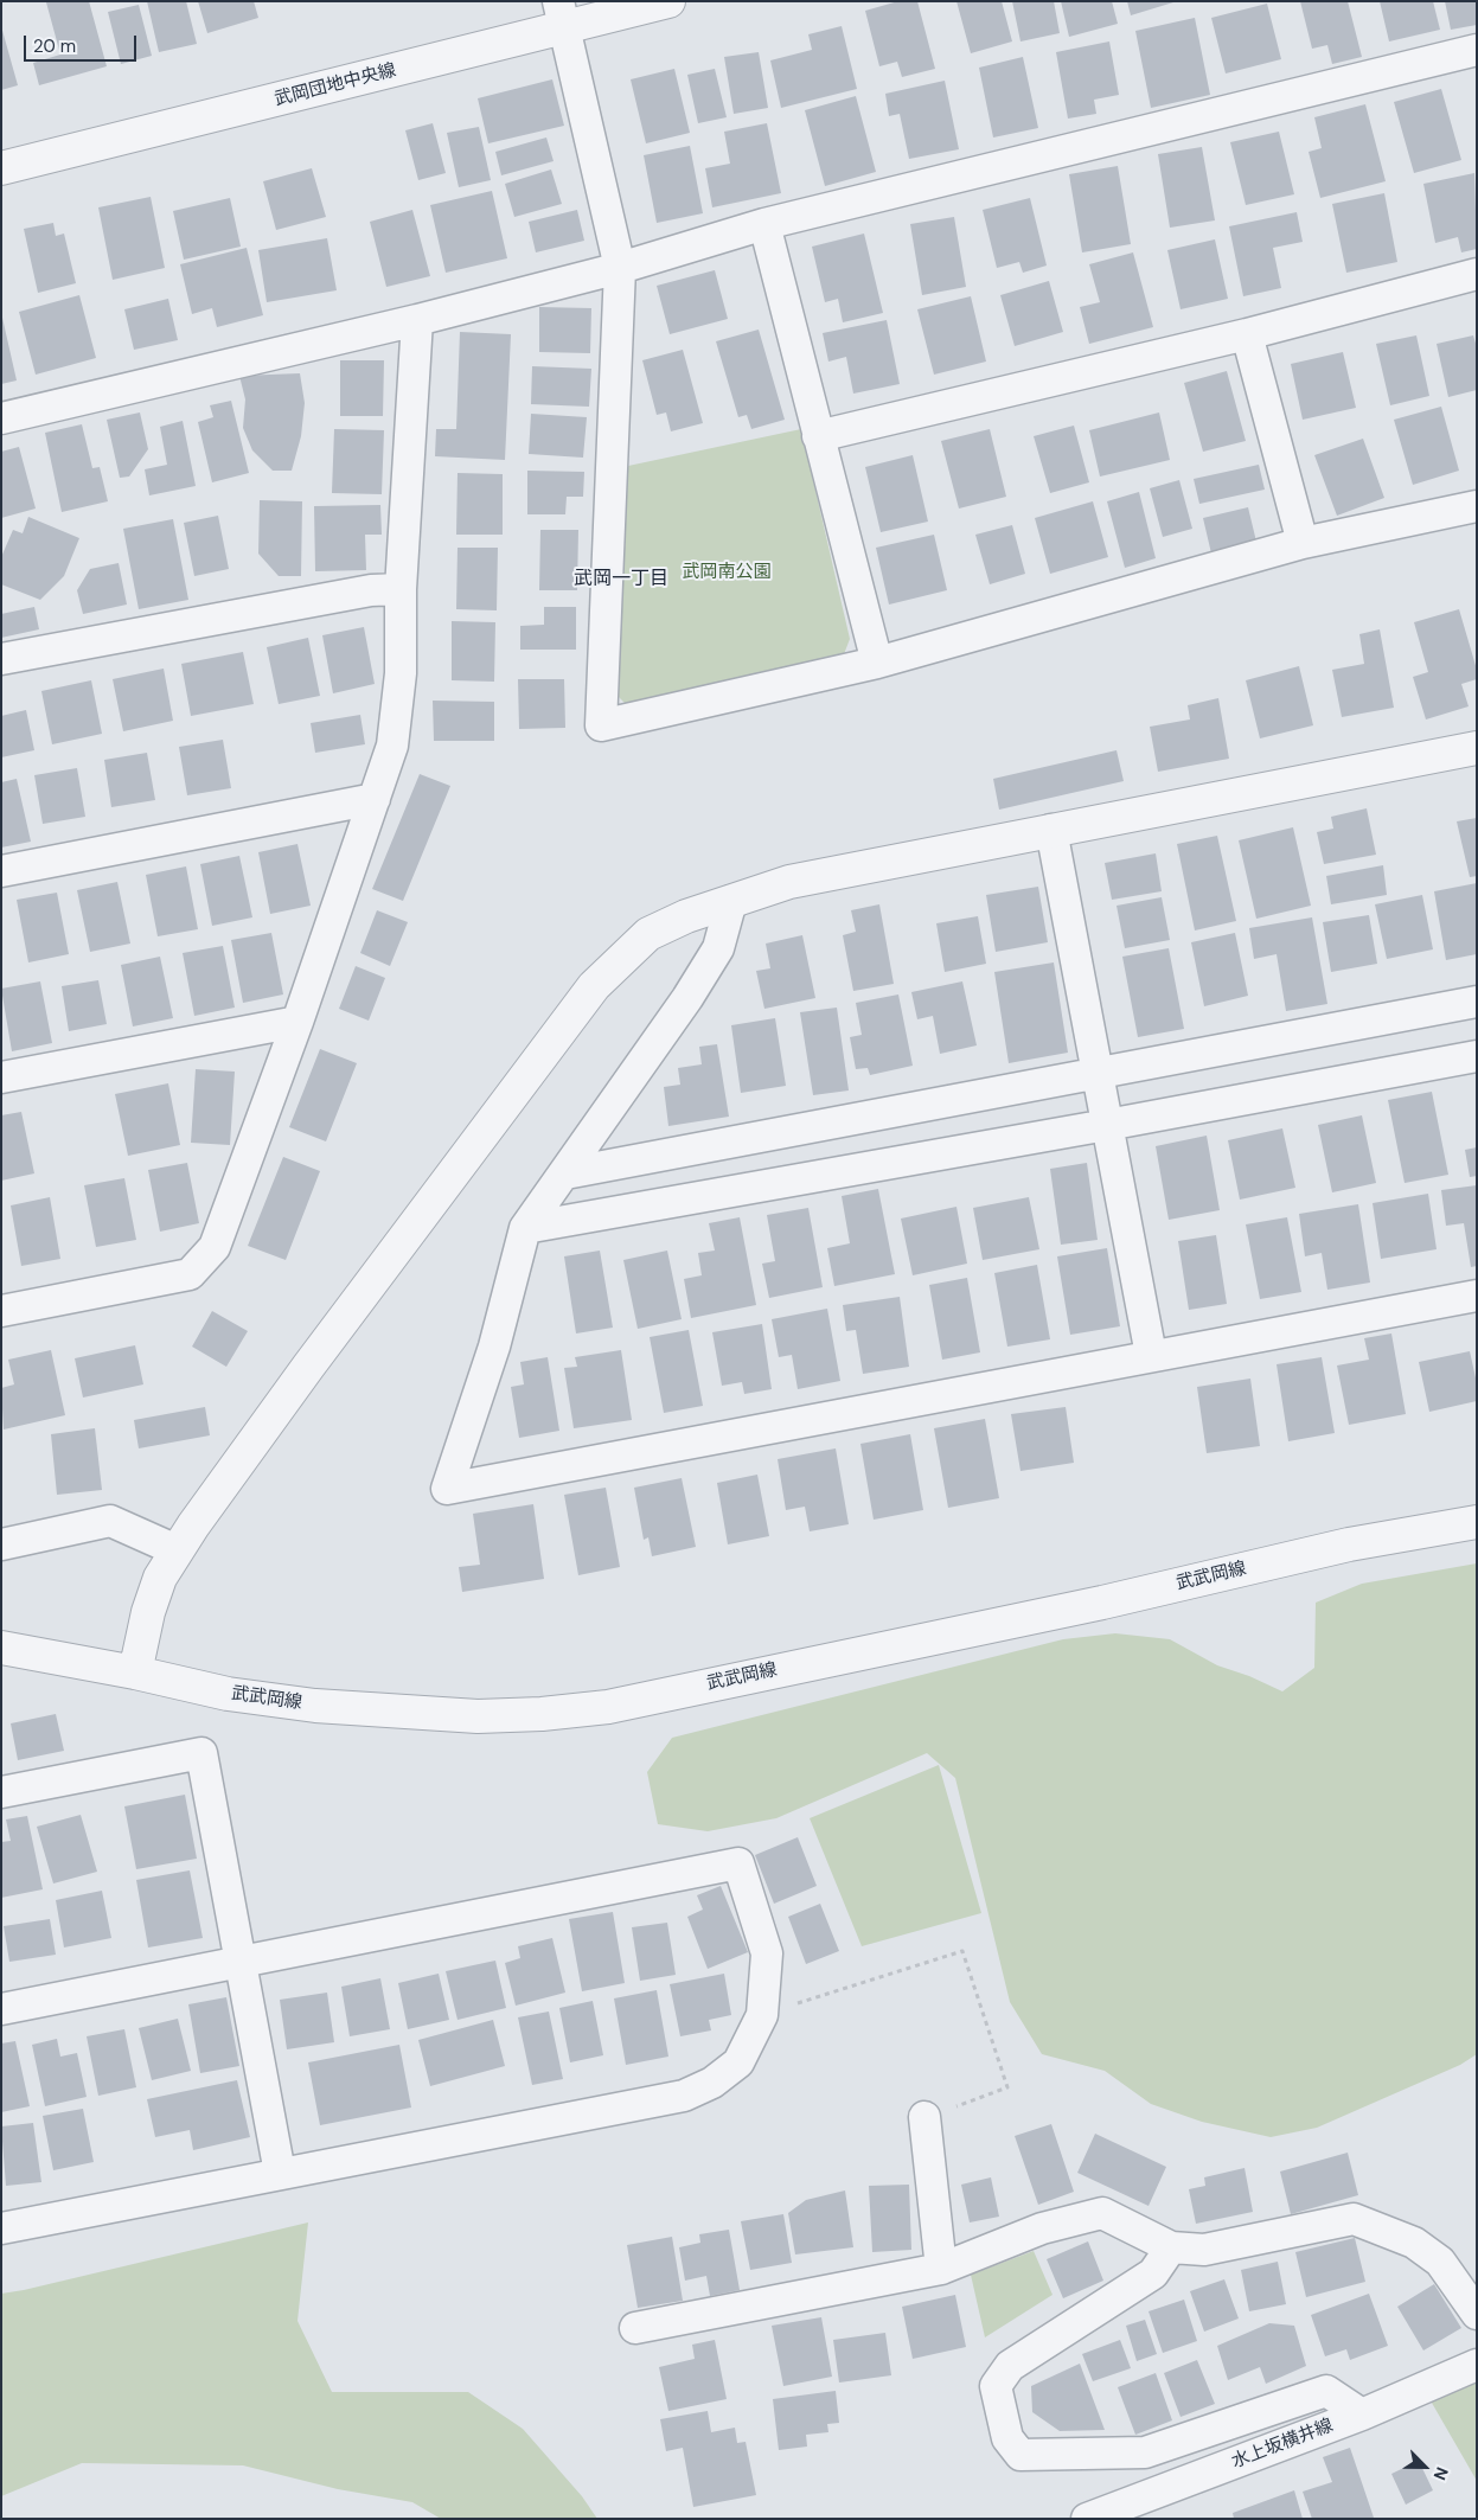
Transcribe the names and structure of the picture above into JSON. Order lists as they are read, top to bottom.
{
  "streets": {
    "street": ["武岡団地中央線", "武武岡線", "水上坂横井線"]
  },
  "districts": ["武岡一丁目"],
  "parks": ["武岡南公園"],
  "scale_bar": "20 m",
  "north": "bottom right"
}
